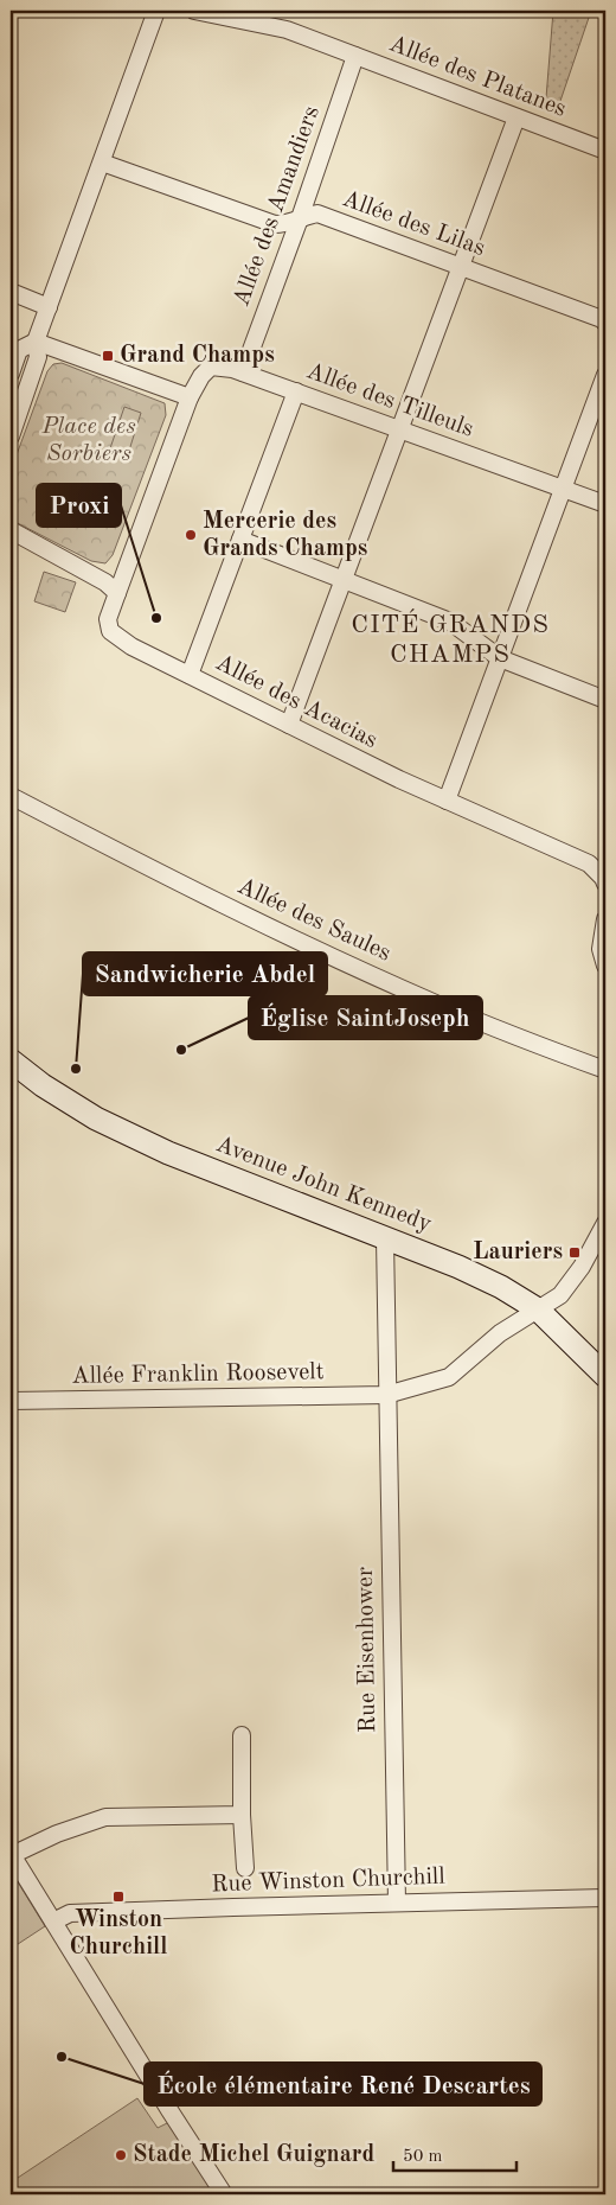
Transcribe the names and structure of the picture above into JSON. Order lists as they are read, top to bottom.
{
  "streets": {
    "main road": ["Avenue John Kennedy"],
    "street": [
      "Allée des Platanes",
      "Allée des Amandiers",
      "Allée des Lilas",
      "Allée des Tilleuls",
      "Allée des Acacias",
      "Allée des Saules",
      "Allée Franklin Roosevelt",
      "Rue Eisenhower",
      "Rue Winston Churchill"
    ]
  },
  "crossings": [
    ["Allée des Platanes", "Allée des Amandiers"],
    ["Allée des Amandiers", "Allée des Lilas"],
    ["Allée des Amandiers", "Allée des Tilleuls"],
    ["Avenue John Kennedy", "Rue Eisenhower"],
    ["Allée Franklin Roosevelt", "Rue Eisenhower"],
    ["Rue Eisenhower", "Rue Winston Churchill"]
  ],
  "districts": ["CITÉ GRANDS CHAMPS"],
  "parks": ["Place des Sorbiers"],
  "places": {
    "transit": ["Grand Champs", "Lauriers", "Winston Churchill"],
    "other": [
      "Mercerie des Grands Champs",
      "Proxi",
      "Église SaintJoseph",
      "Sandwicherie Abdel",
      "École élémentaire René Descartes",
      "Stade Michel Guignard"
    ]
  },
  "scale_bar": "50 m"
}
